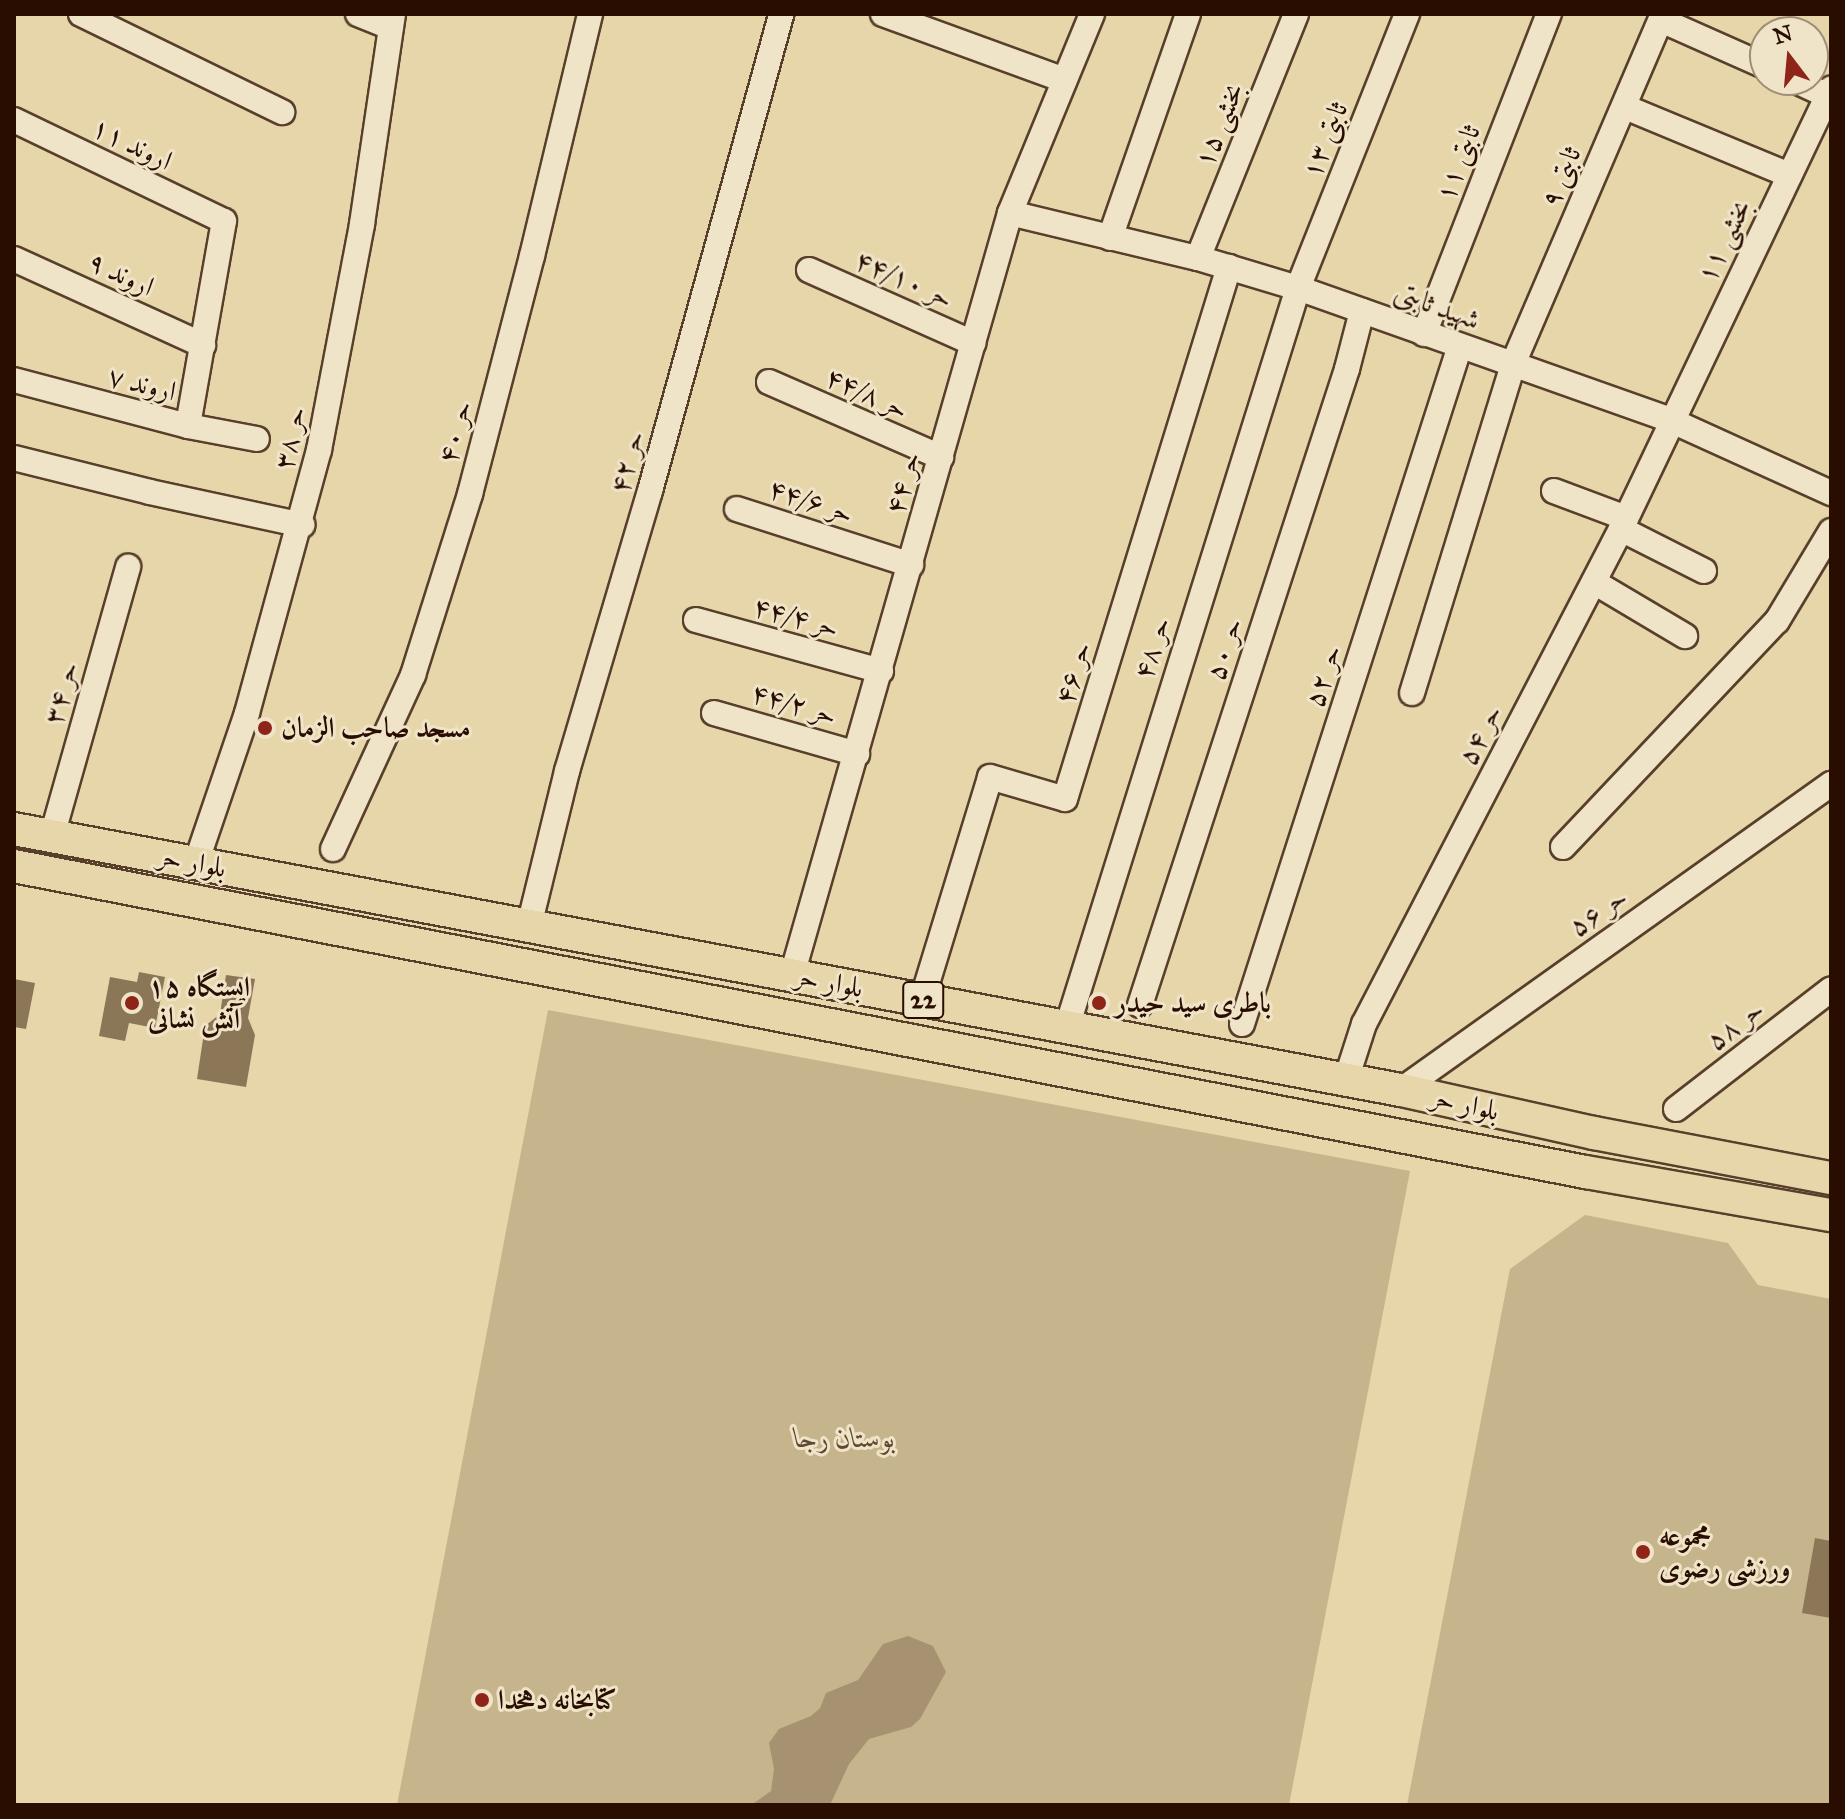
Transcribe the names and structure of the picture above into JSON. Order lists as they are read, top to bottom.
{
  "streets": {
    "main road": ["بلوار حر", "22"],
    "street": [
      "بخشی ۱۵",
      "ثابتی ۱۳",
      "اروند ۱۱",
      "ثابتی ۱۱",
      "ثابتی ۹",
      "بخشی ۱۱",
      "اروند ۹",
      "حر ۴۴/۱۰",
      "شهید ثابتی",
      "اروند ۷",
      "حر ۴۴/۸",
      "حر ۴۰",
      "حر ۳۸",
      "حر ۴۲",
      "حر ۴۴",
      "حر ۴۴/۶",
      "حر ۴۴/۴",
      "حر ۴۸",
      "حر ۵۰",
      "حر ۴۶",
      "حر ۵۲",
      "حر ۳۴",
      "حر ۴۴/۲",
      "حر ۵۴",
      "حر ۵۶",
      "حر ۵۸"
    ]
  },
  "crossings": [
    ["بخشی ۱۵", "شهید ثابتی"],
    ["ثابتی ۱۳", "شهید ثابتی"],
    ["ثابتی ۱۳", "حر ۴۸"],
    ["اروند ۱۱", "اروند ۹"],
    ["ثابتی ۱۱", "شهید ثابتی"],
    ["ثابتی ۹", "شهید ثابتی"],
    ["بخشی ۱۱", "شهید ثابتی"],
    ["بخشی ۱۱", "حر ۵۴"],
    ["حر ۴۴/۱۰", "حر ۴۴"],
    ["شهید ثابتی", "حر ۴۴"],
    ["شهید ثابتی", "حر ۴۸"],
    ["شهید ثابتی", "حر ۵۰"],
    ["شهید ثابتی", "حر ۴۶"],
    ["شهید ثابتی", "حر ۵۲"],
    ["شهید ثابتی", "حر ۵۴"],
    ["حر ۴۴/۸", "حر ۴۴"],
    ["حر ۳۸", "بلوار حر"],
    ["حر ۴۲", "بلوار حر"],
    ["حر ۴۴", "حر ۴۴/۶"],
    ["حر ۴۴", "حر ۴۴/۴"],
    ["حر ۴۴", "حر ۴۴/۲"],
    ["حر ۴۴", "بلوار حر"],
    ["حر ۴۸", "بلوار حر"],
    ["حر ۴۶", "بلوار حر"],
    ["حر ۳۴", "بلوار حر"],
    ["حر ۵۴", "بلوار حر"],
    ["بلوار حر", "حر ۵۶"]
  ],
  "parks": ["بوستان رجا"],
  "places": [
    "مسجد صاحب الزمان",
    "ایستگاه ۱۵ آتش نشانی",
    "باطری سید حیدر",
    "مجموعه ورزشی رضوی",
    "کتابخانه دهخدا"
  ],
  "north": "top"
}
